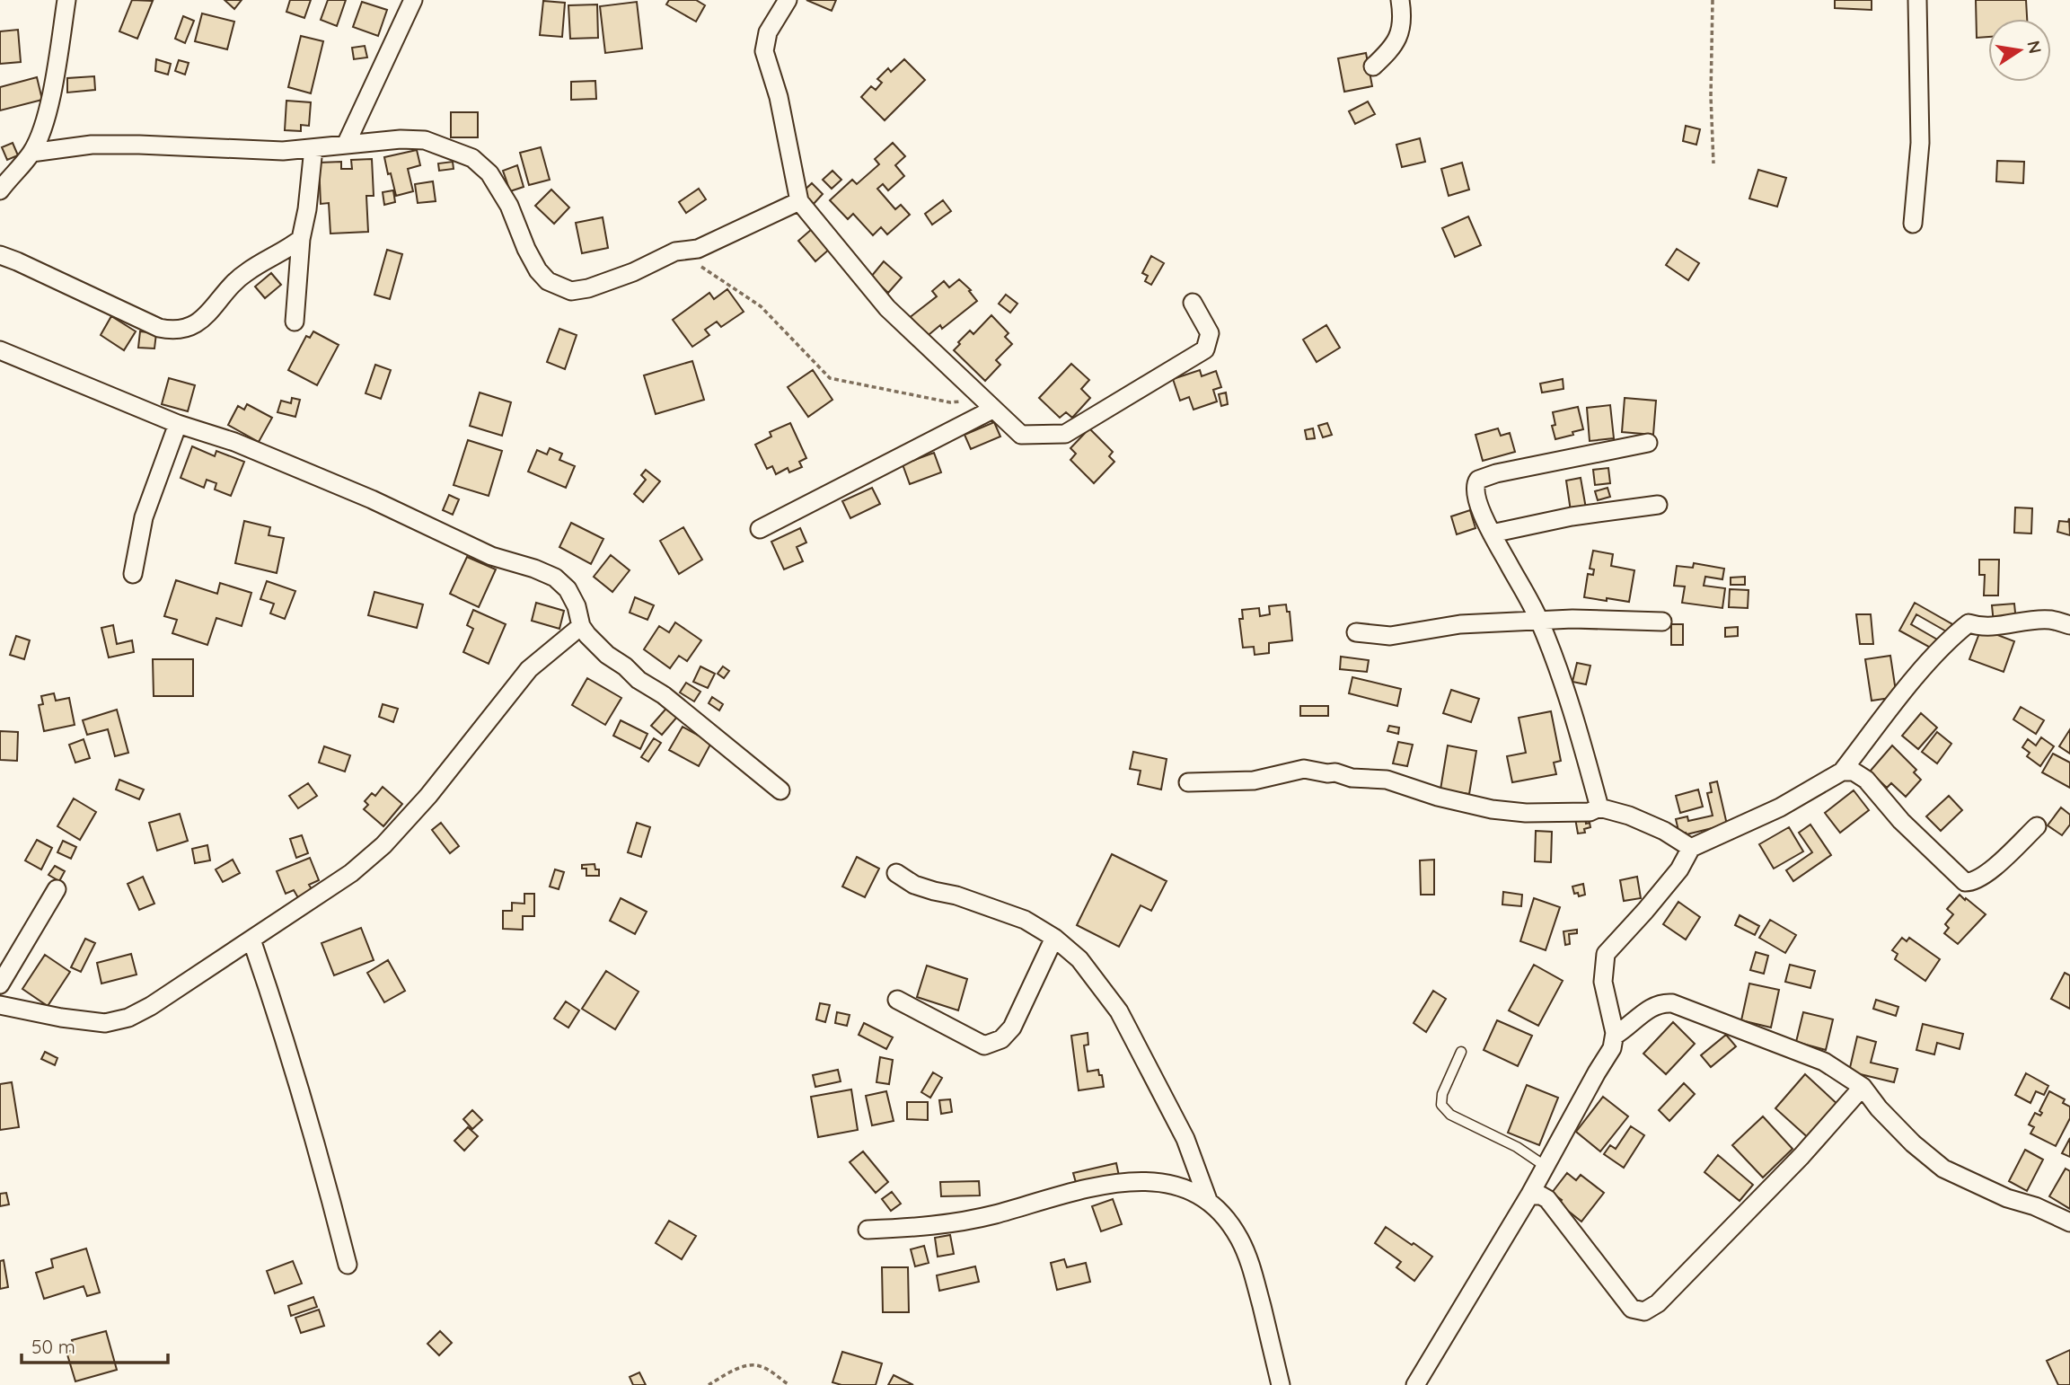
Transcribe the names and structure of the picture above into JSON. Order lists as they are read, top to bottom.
{
  "scale_bar": "50 m",
  "north": "right"
}
